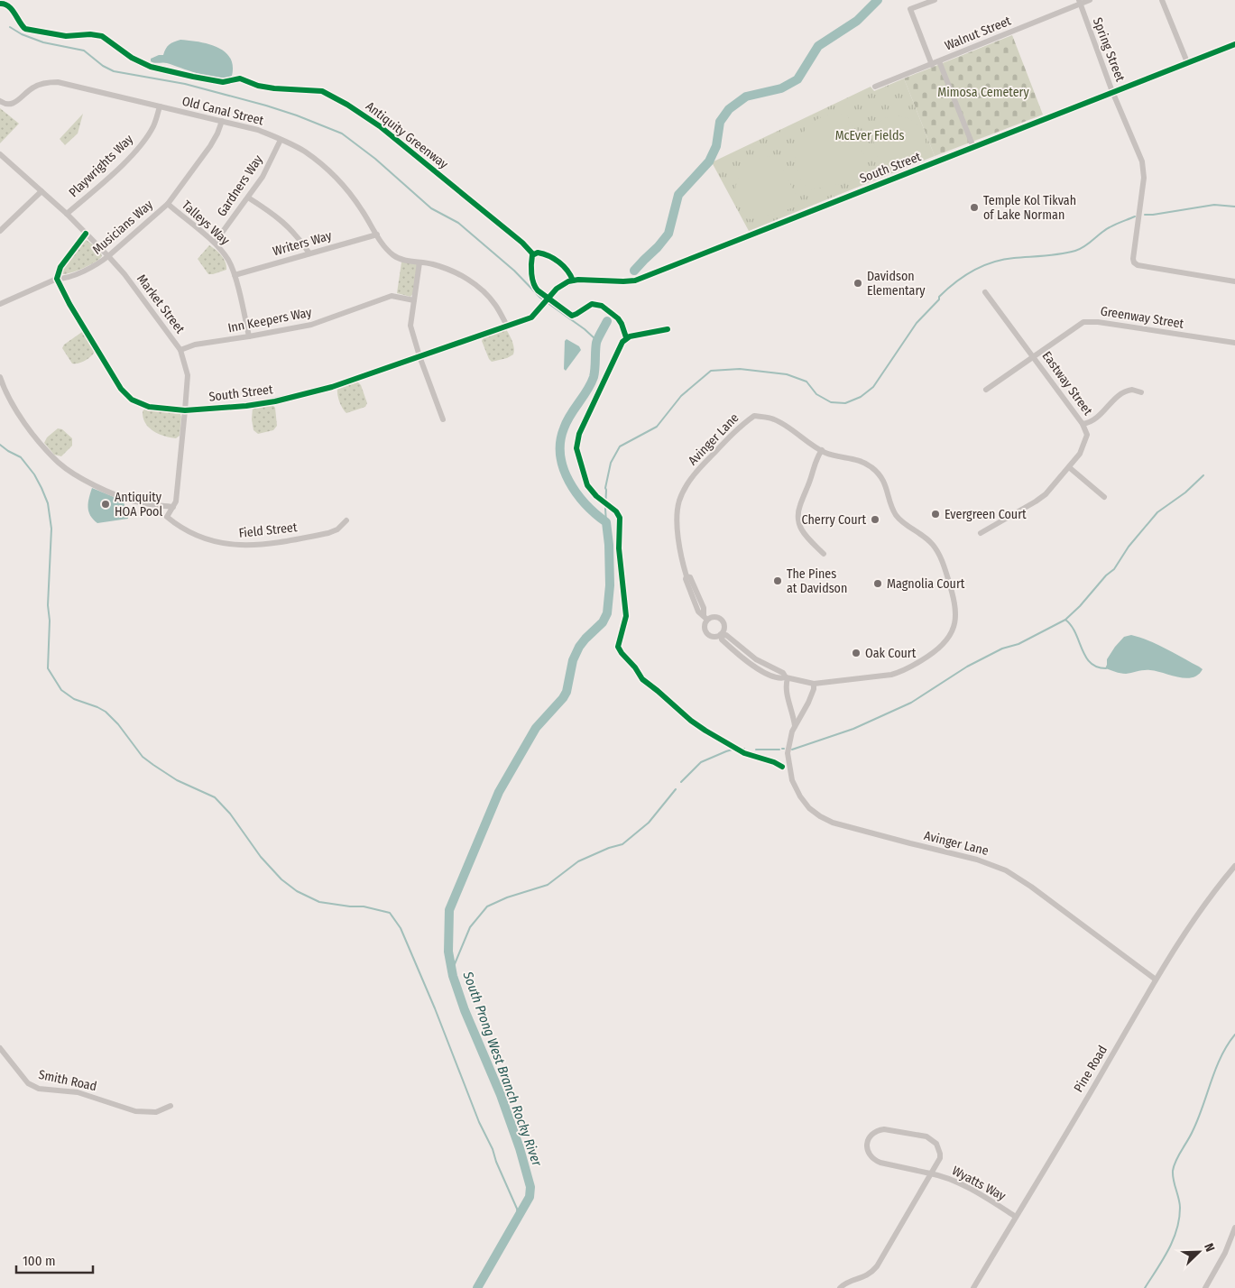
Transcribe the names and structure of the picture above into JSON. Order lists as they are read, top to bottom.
{
  "streets": {
    "street": [
      "Walnut Street",
      "Spring Street",
      "Old Canal Street",
      "Playwrights Way",
      "South Street",
      "Gardners Way",
      "Talleys Way",
      "Musicians Way",
      "Writers Way",
      "Market Street",
      "Greenway Street",
      "Inn Keepers Way",
      "Eastway Street",
      "Avinger Lane",
      "Field Street",
      "Pine Road",
      "Smith Road",
      "Wyatts Way"
    ],
    "cycle path": ["Antiquity Greenway"]
  },
  "crossings": [
    ["Walnut Street", "Spring Street"],
    ["Spring Street", "South Street"],
    ["Old Canal Street", "Playwrights Way"],
    ["Old Canal Street", "South Street"],
    ["Old Canal Street", "Gardners Way"],
    ["Old Canal Street", "Musicians Way"],
    ["Old Canal Street", "Writers Way"],
    ["Playwrights Way", "Market Street"],
    ["South Street", "Musicians Way"],
    ["South Street", "Market Street"],
    ["Gardners Way", "Talleys Way"],
    ["Talleys Way", "Musicians Way"],
    ["Talleys Way", "Writers Way"],
    ["Talleys Way", "Inn Keepers Way"],
    ["Musicians Way", "Market Street"],
    ["Market Street", "Inn Keepers Way"],
    ["Market Street", "Field Street"],
    ["Greenway Street", "Eastway Street"],
    ["Avinger Lane", "Pine Road"],
    ["Pine Road", "Wyatts Way"]
  ],
  "water": ["South Prong West Branch Rocky River"],
  "parks": ["Mimosa Cemetery", "McEver Fields"],
  "places": [
    "Temple Kol Tikvah of Lake Norman",
    "Davidson Elementary",
    "Antiquity HOA Pool",
    "Evergreen Court",
    "Cherry Court",
    "The Pines at Davidson",
    "Magnolia Court",
    "Oak Court"
  ],
  "scale_bar": "100 m",
  "north": "top right"
}
